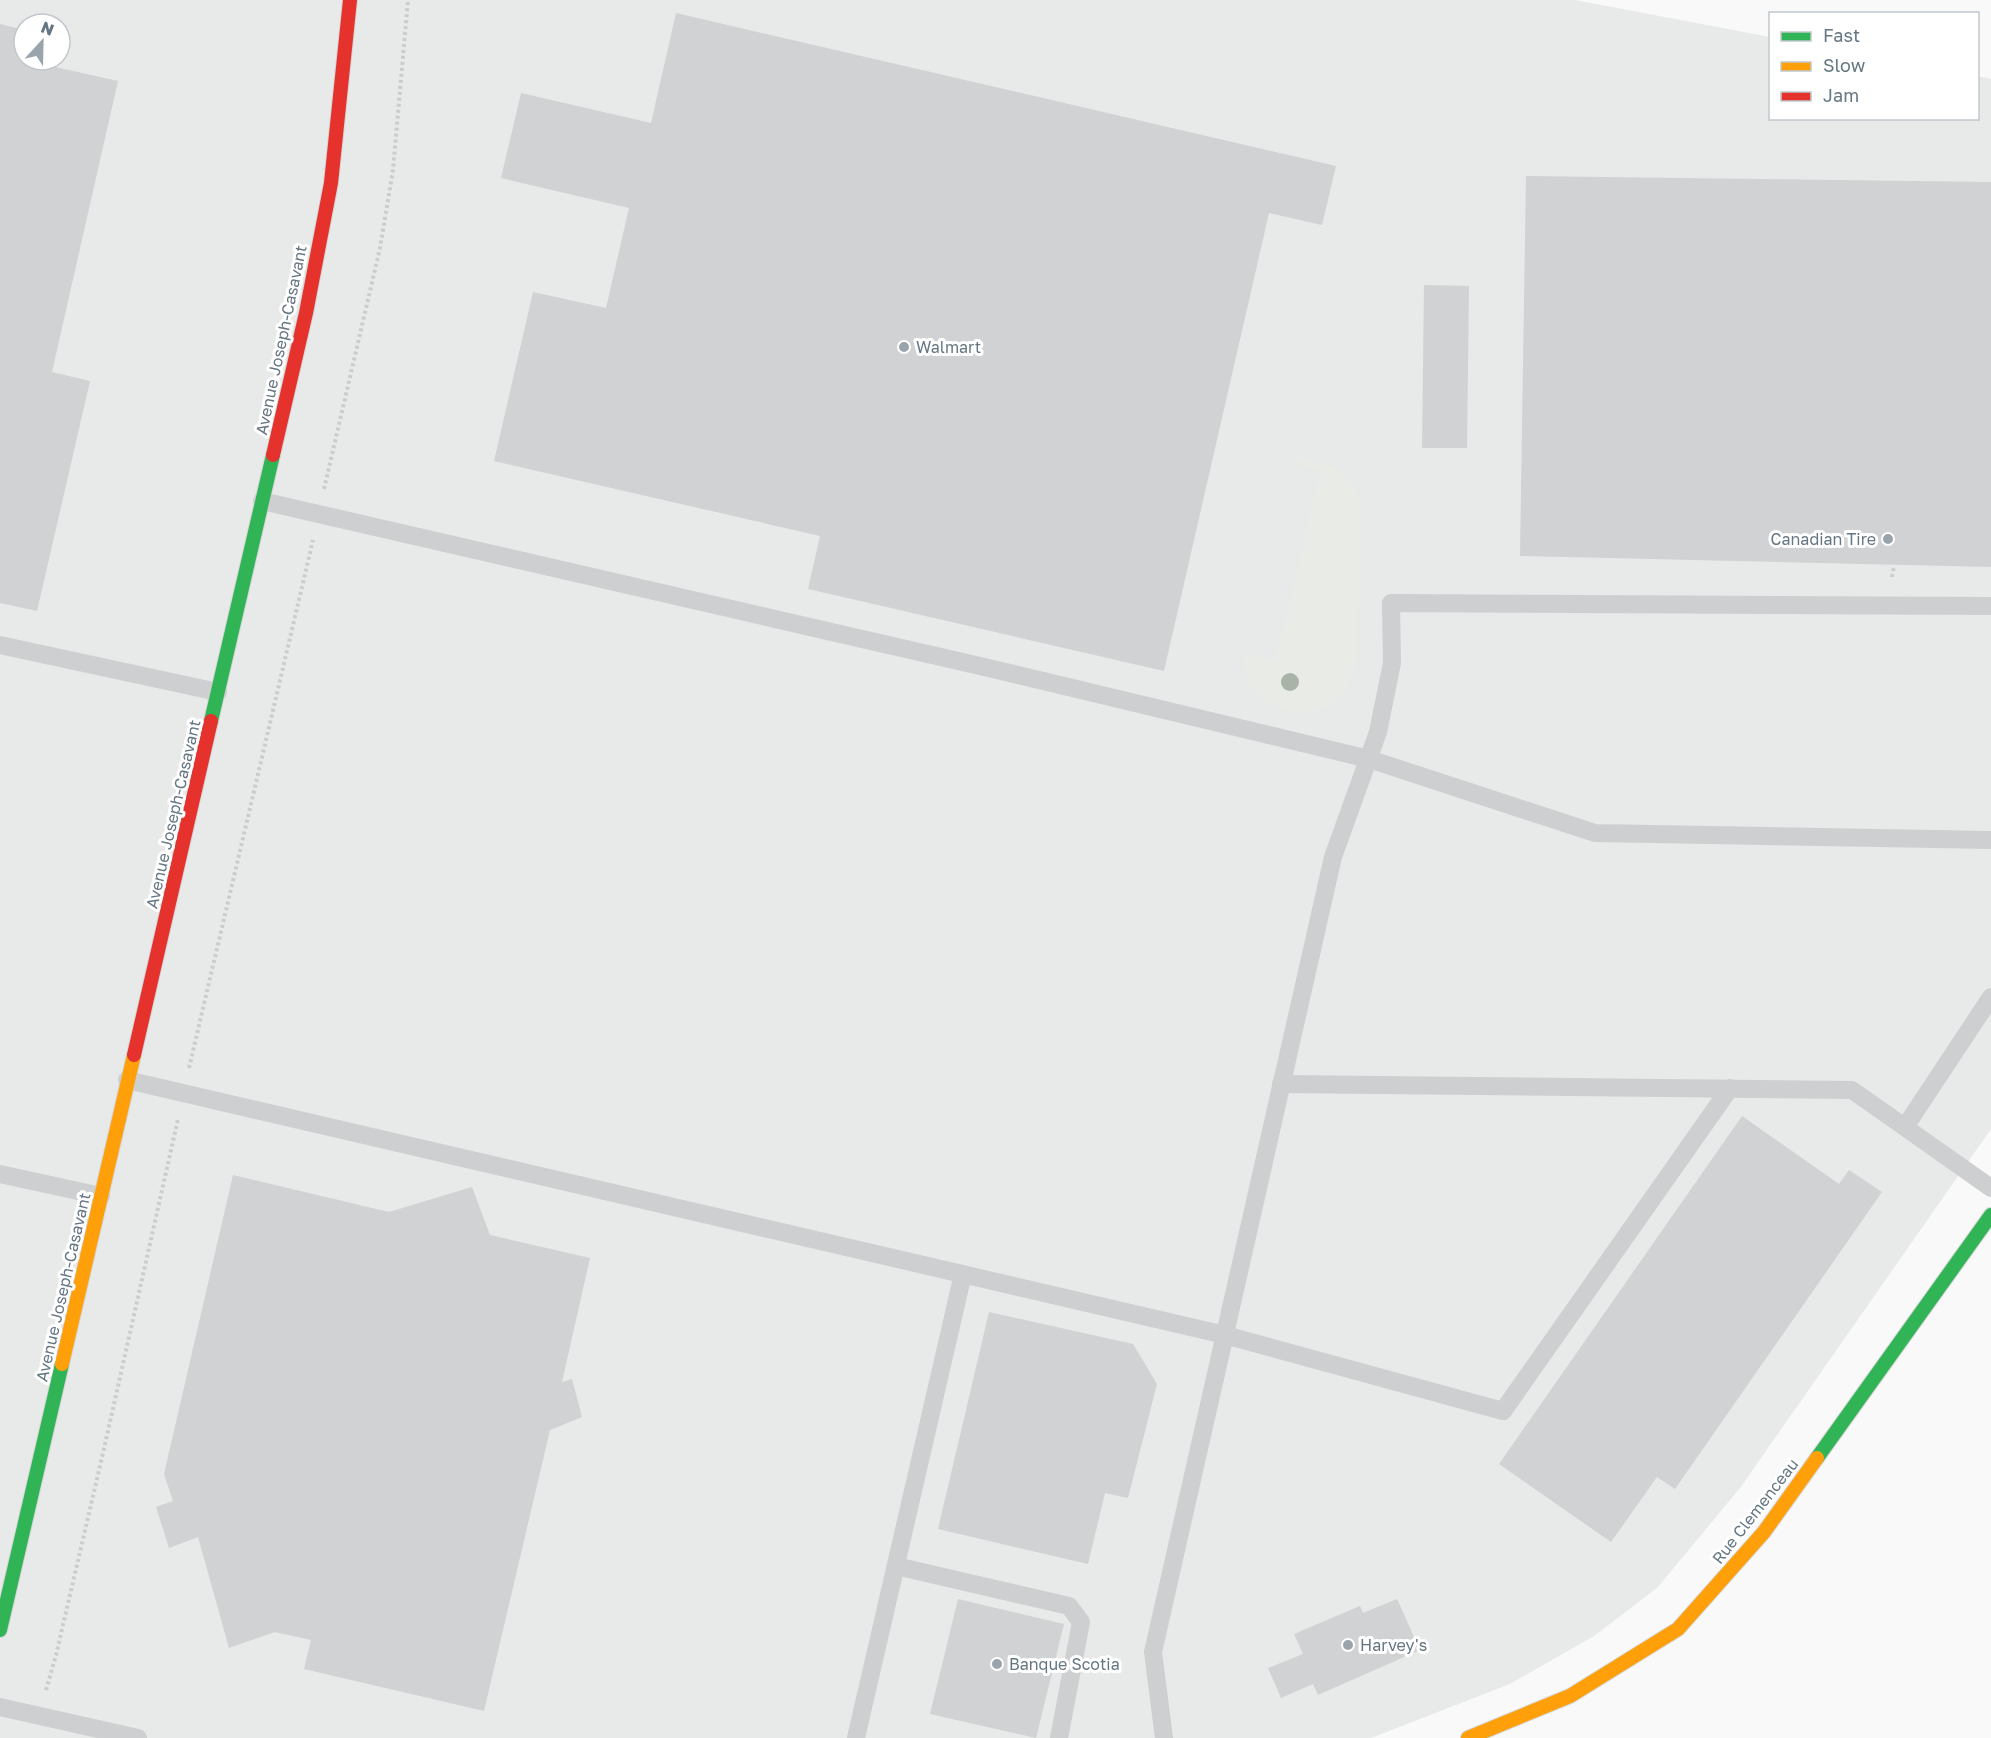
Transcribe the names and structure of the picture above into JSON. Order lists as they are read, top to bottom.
{
  "streets": {
    "street": ["Avenue Joseph-Casavant", "Rue Clemenceau"]
  },
  "places": [
    "Walmart",
    "Canadian Tire",
    "Harvey's",
    "Banque Scotia"
  ],
  "legend": ["Fast", "Slow", "Jam"],
  "north": "top"
}
